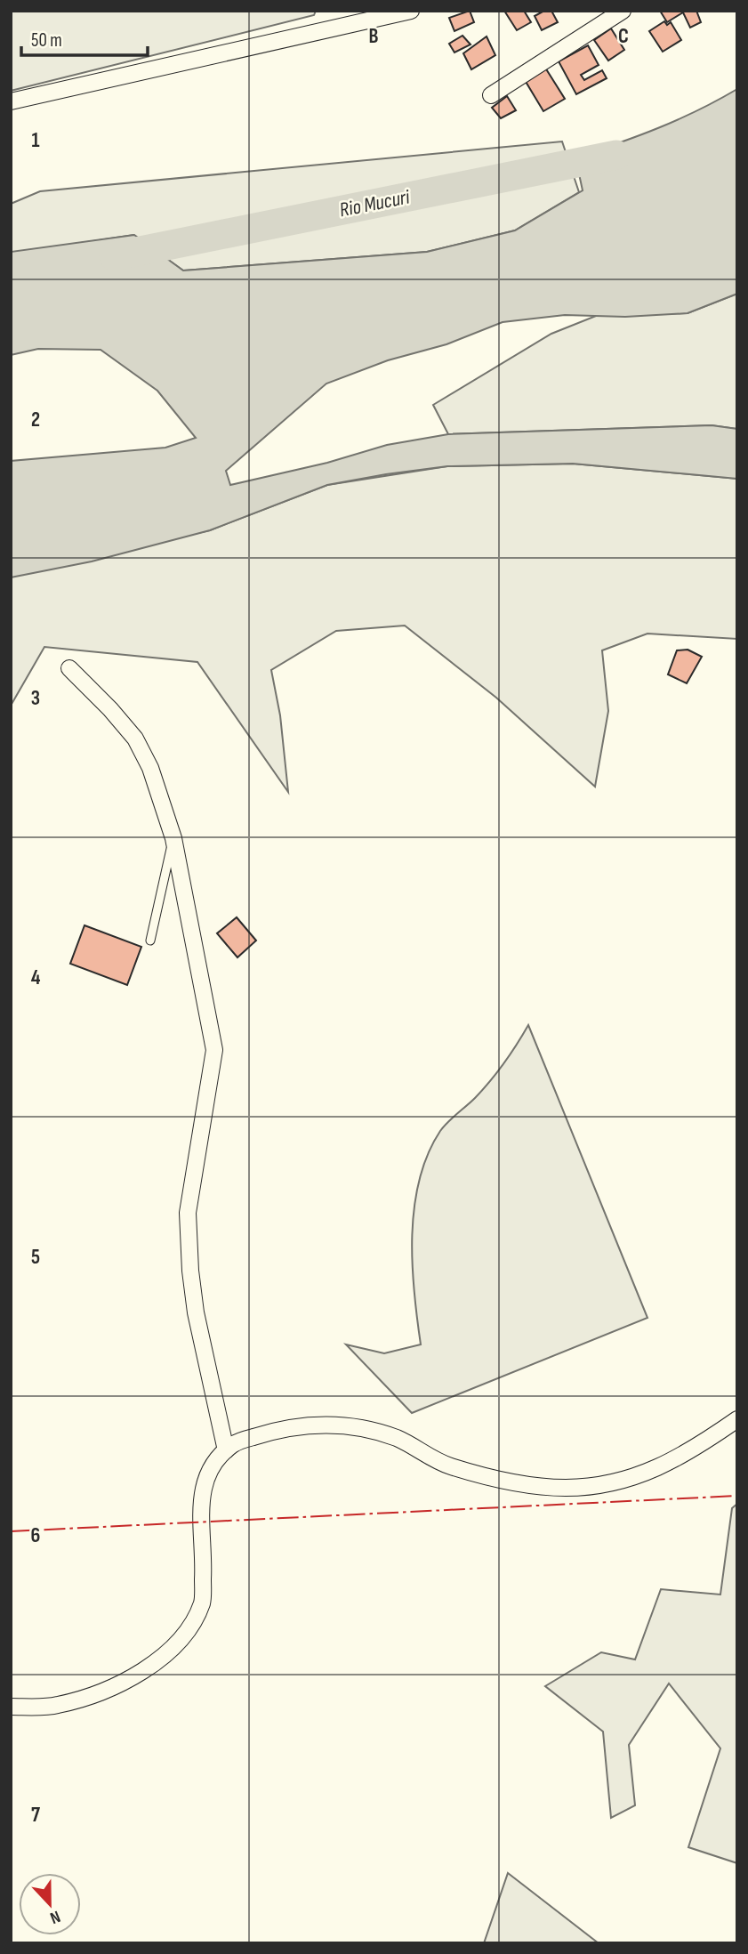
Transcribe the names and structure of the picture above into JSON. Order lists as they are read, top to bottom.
{
  "water": ["Rio Mucuri"],
  "scale_bar": "50 m",
  "north": "bottom",
  "grid": {
    "columns": ["B", "C"],
    "rows": [
      "1",
      "2",
      "3",
      "4",
      "5",
      "6",
      "7"
    ]
  }
}
